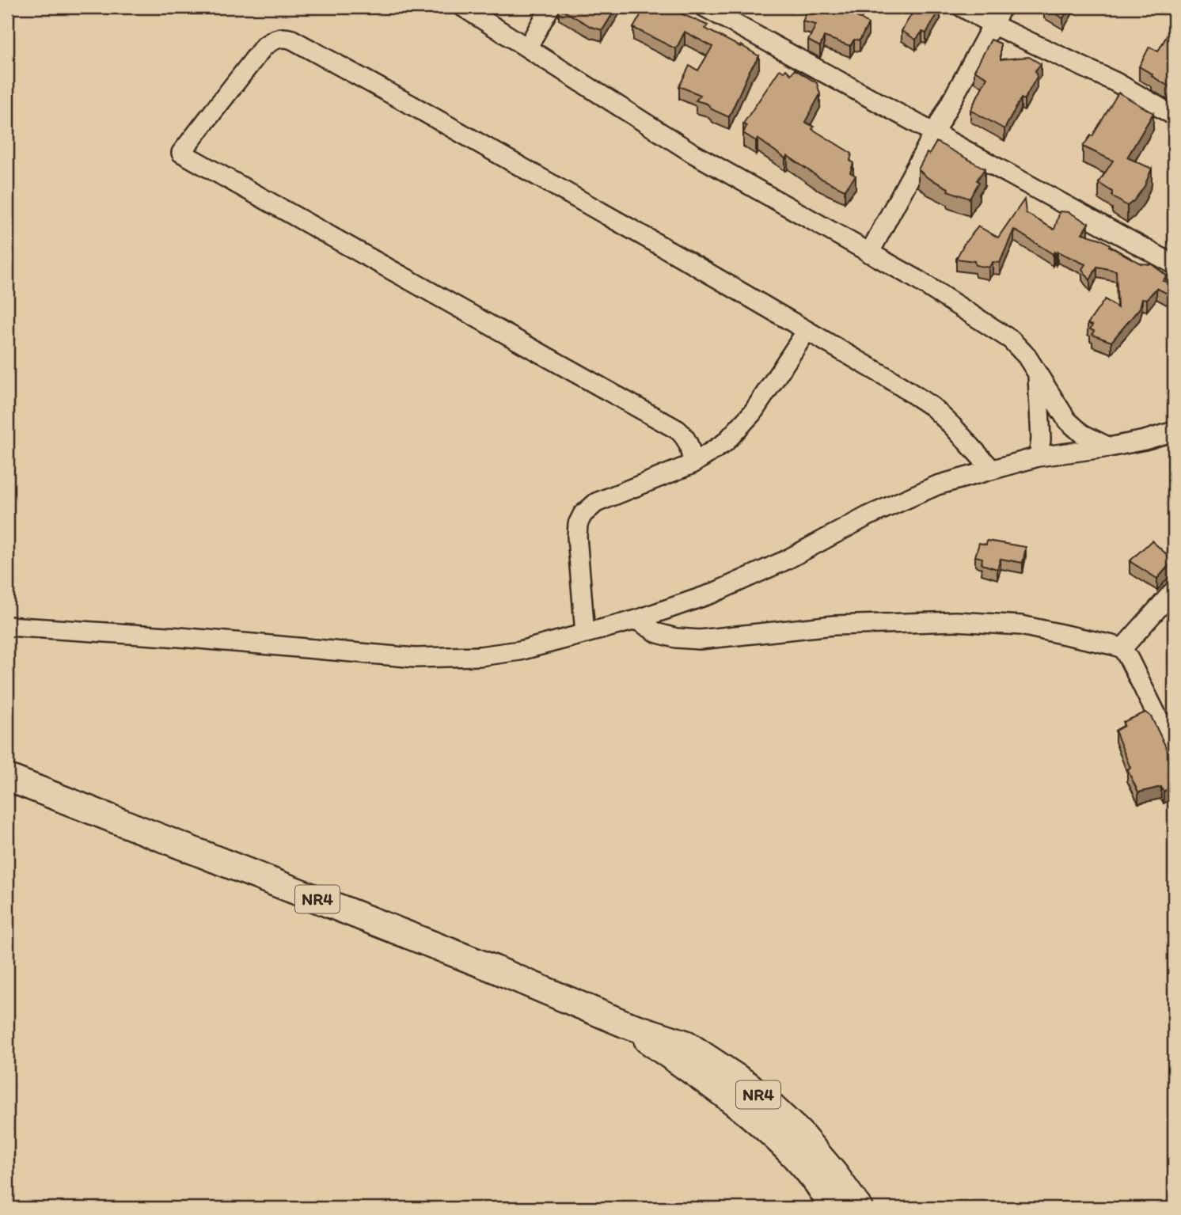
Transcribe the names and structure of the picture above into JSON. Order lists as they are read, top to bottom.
{
  "streets": {
    "highway": ["NR4"]
  }
}
